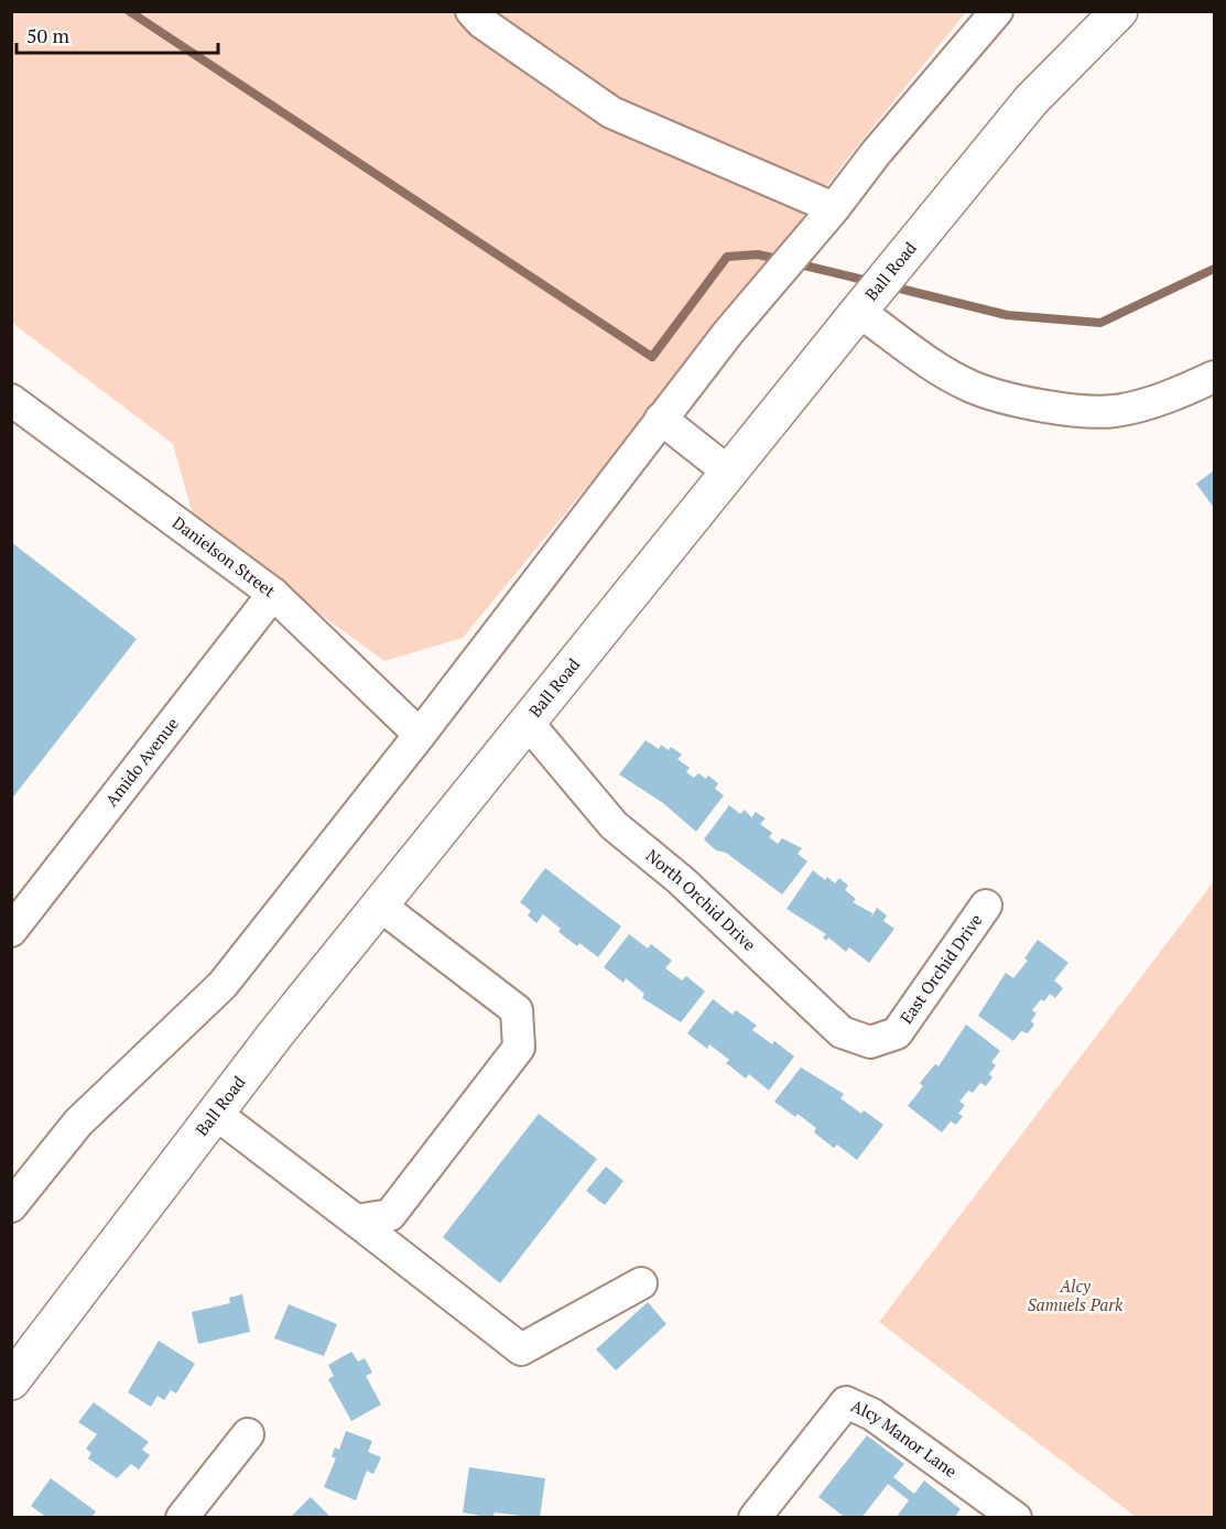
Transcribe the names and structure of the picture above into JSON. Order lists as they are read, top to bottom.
{
  "streets": {
    "main road": ["Ball Road"],
    "street": [
      "Danielson Street",
      "Amido Avenue",
      "North Orchid Drive",
      "East Orchid Drive",
      "Alcy Manor Lane"
    ]
  },
  "crossings": [
    ["Ball Road", "North Orchid Drive"],
    ["Danielson Street", "Amido Avenue"],
    ["North Orchid Drive", "East Orchid Drive"]
  ],
  "parks": ["Alcy Samuels Park"],
  "scale_bar": "50 m"
}
